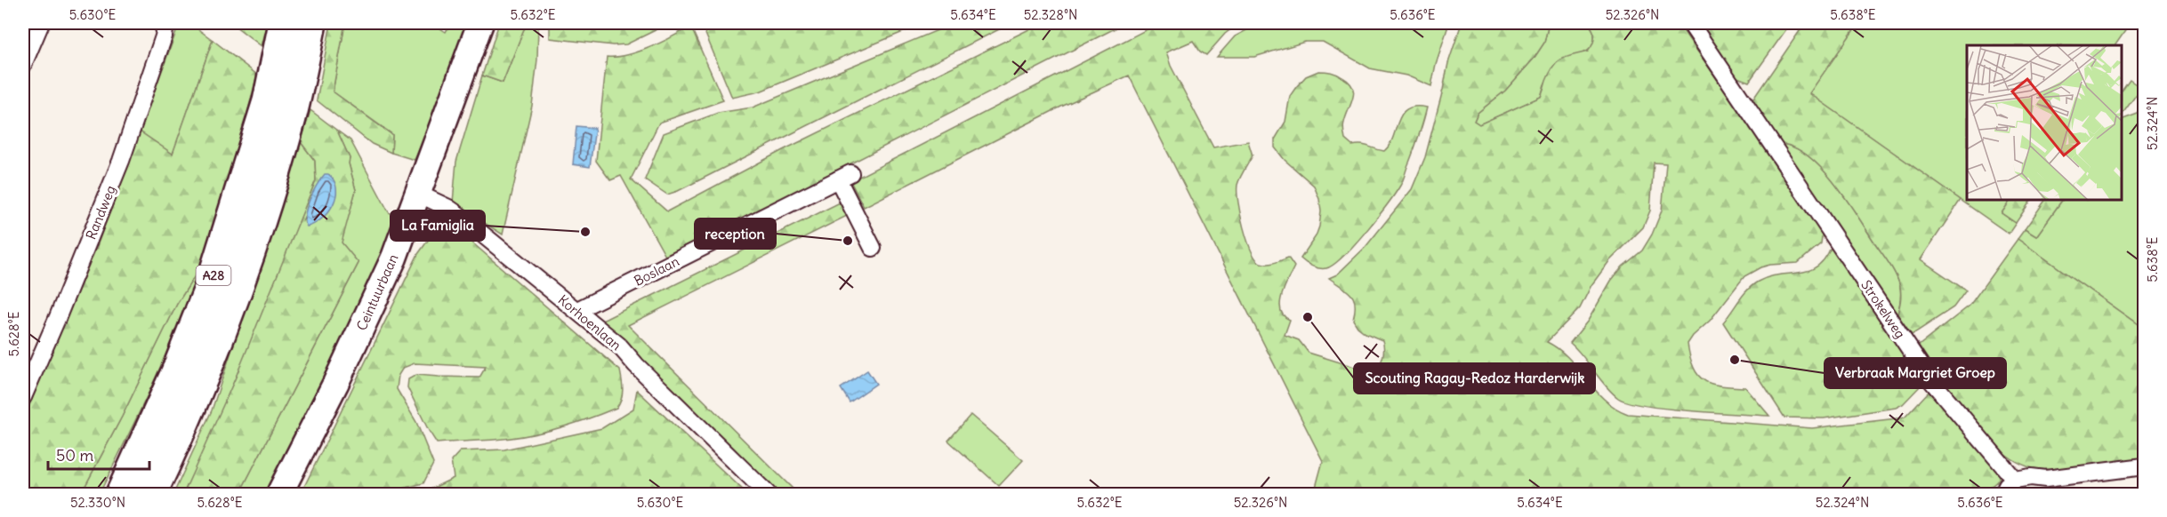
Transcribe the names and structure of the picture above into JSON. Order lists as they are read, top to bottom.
{
  "streets": {
    "highway": ["A28"],
    "main road": ["Ceintuurbaan"],
    "street": [
      "Randweg",
      "Boslaan",
      "Strokelweg",
      "Korhoenlaan"
    ]
  },
  "crossings": [
    ["Boslaan", "Korhoenlaan"],
    ["Ceintuurbaan", "Korhoenlaan"]
  ],
  "places": [
    "La Famiglia",
    "reception",
    "Scouting Ragay-Redoz Harderwijk",
    "Verbraak Margriet Groep"
  ],
  "scale_bar": "50 m",
  "coordinates": [
    "5.630°E",
    "5.632°E",
    "5.634°E",
    "52.328°N",
    "5.636°E",
    "52.326°N",
    "5.638°E",
    "52.324°N",
    "5.628°E",
    "52.330°N"
  ]
}
